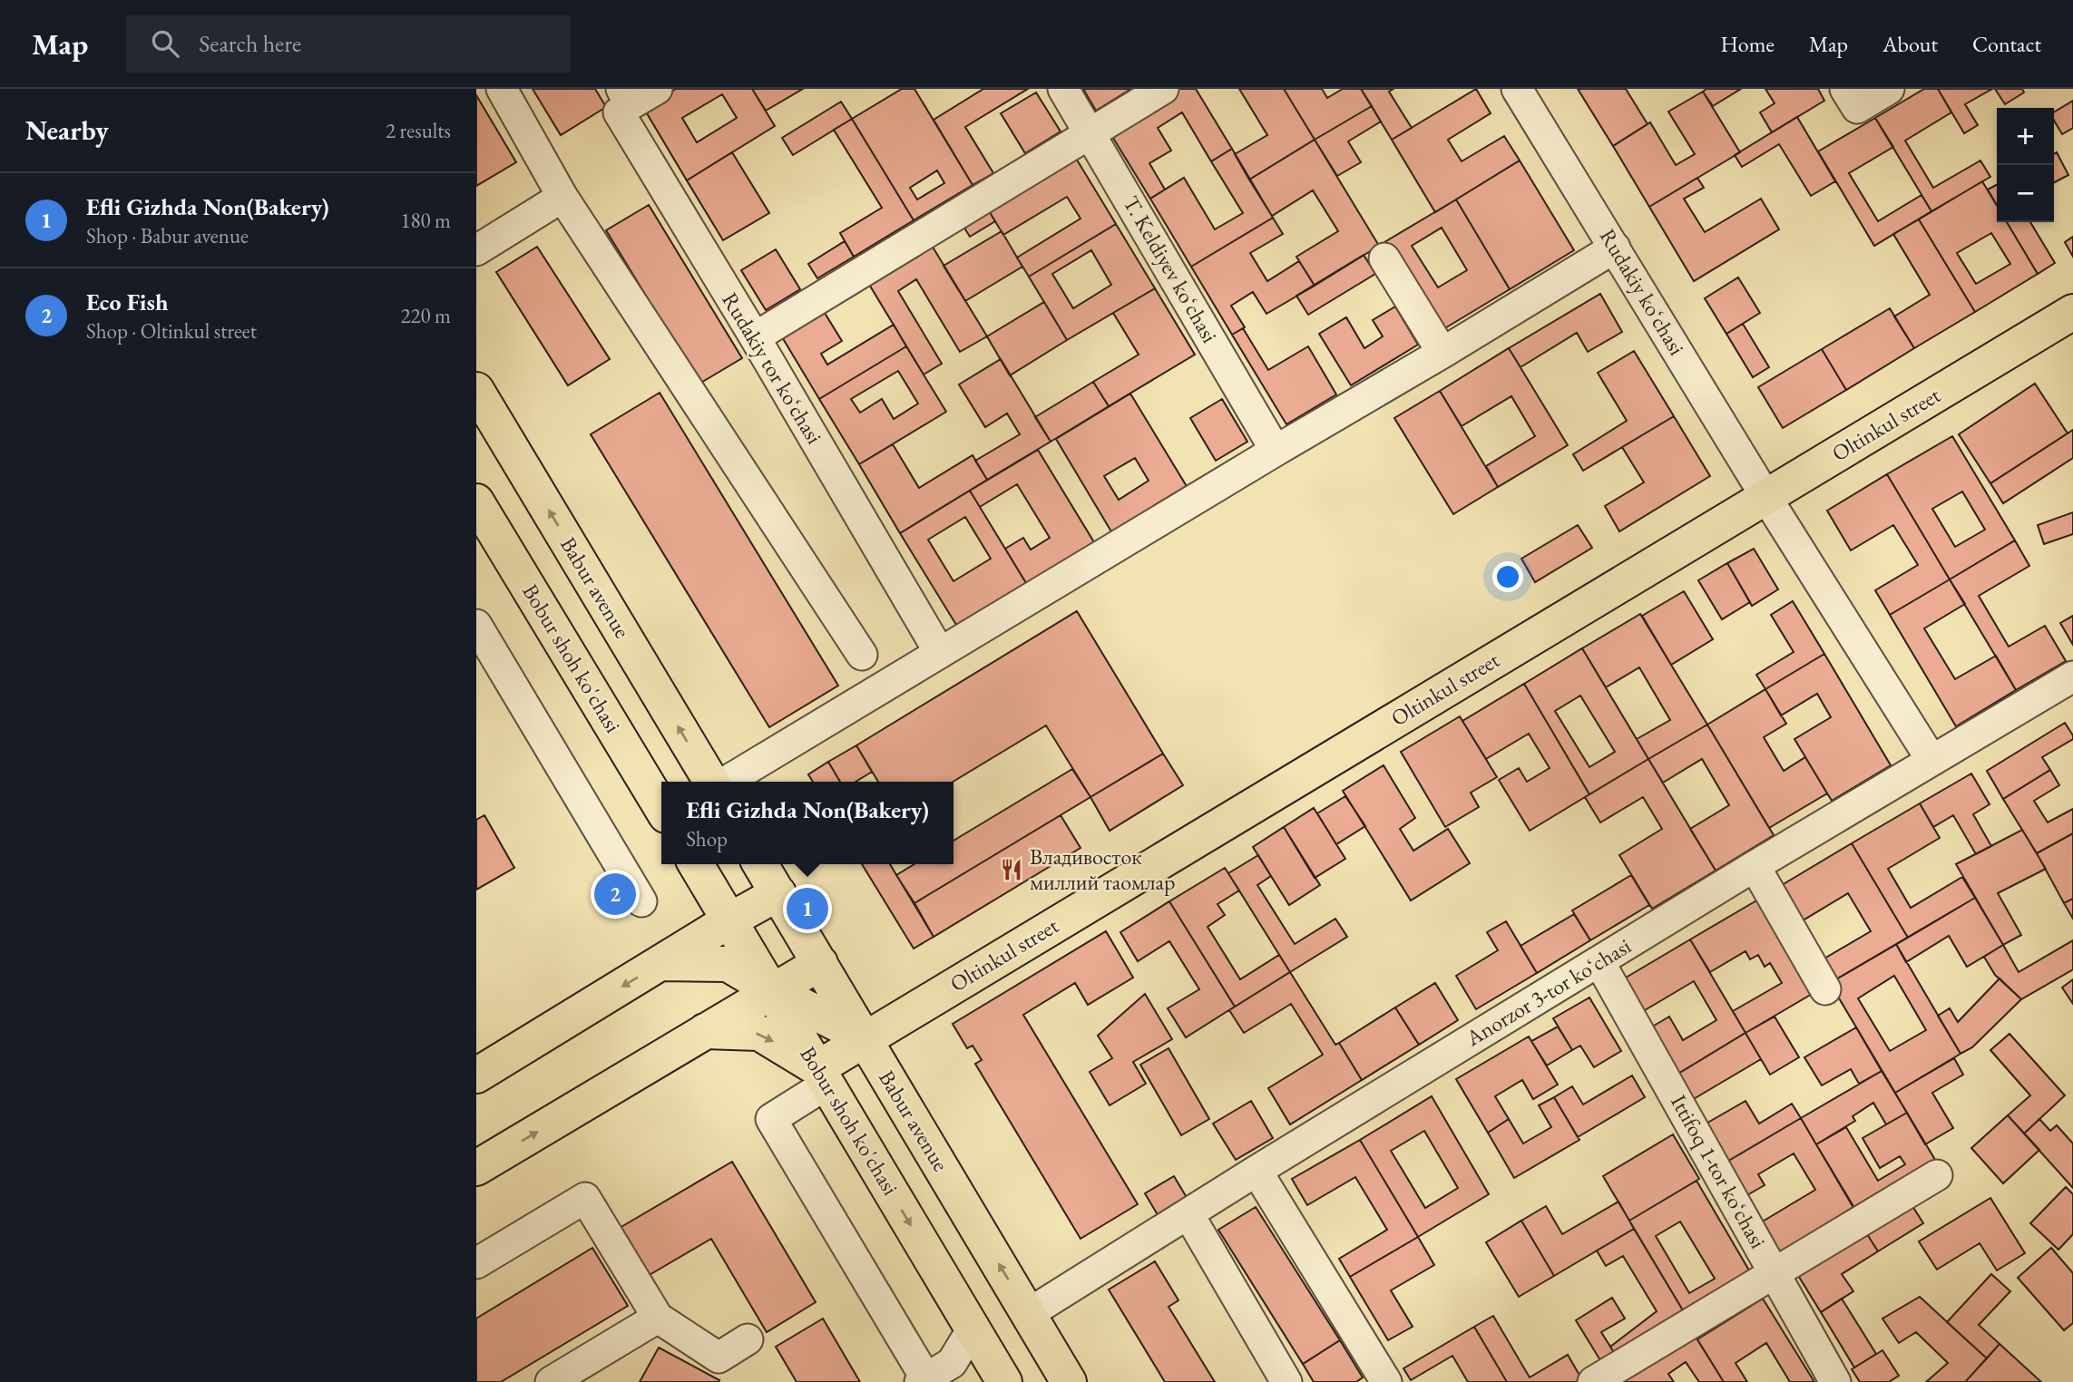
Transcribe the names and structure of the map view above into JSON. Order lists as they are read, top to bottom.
{
  "streets": {
    "main road": ["Oltinkul street", "Babur avenue", "Bobur shoh ko'chasi"],
    "street": [
      "T. Keldiyev koʻchasi",
      "Rudakiy koʻchasi",
      "Rudakiy tor koʻchasi",
      "Anorzor 3-tor koʻchasi",
      "Ittifoq 1-tor koʻchasi"
    ]
  },
  "crossings": [
    ["Rudakiy koʻchasi", "Oltinkul street"],
    ["Rudakiy koʻchasi", "Anorzor 3-tor koʻchasi"],
    ["Oltinkul street", "Babur avenue"],
    ["Oltinkul street", "Bobur shoh ko'chasi"],
    ["Babur avenue", "Anorzor 3-tor koʻchasi"],
    ["Anorzor 3-tor koʻchasi", "Ittifoq 1-tor koʻchasi"]
  ],
  "one_way": ["Babur avenue"],
  "places": {
    "restaurant": ["Владивосток миллий таомлар"]
  },
  "page": {
    "header": "Map",
    "search": "Search here",
    "nav": [
      "Home",
      "Map",
      "About",
      "Contact"
    ],
    "heading": ["Nearby", "2 results"],
    "map_buttons": ["+", "−"],
    "list": [
      {
        "mark": "1",
        "name": "Efli Gizhda Non(Bakery)",
        "note": "Shop · Babur avenue",
        "value": "180 m"
      },
      {
        "mark": "2",
        "name": "Eco Fish",
        "note": "Shop · Oltinkul street",
        "value": "220 m"
      }
    ],
    "popup": ["Efli Gizhda Non(Bakery)", "Shop"],
    "pins": ["2", "1"]
  }
}
